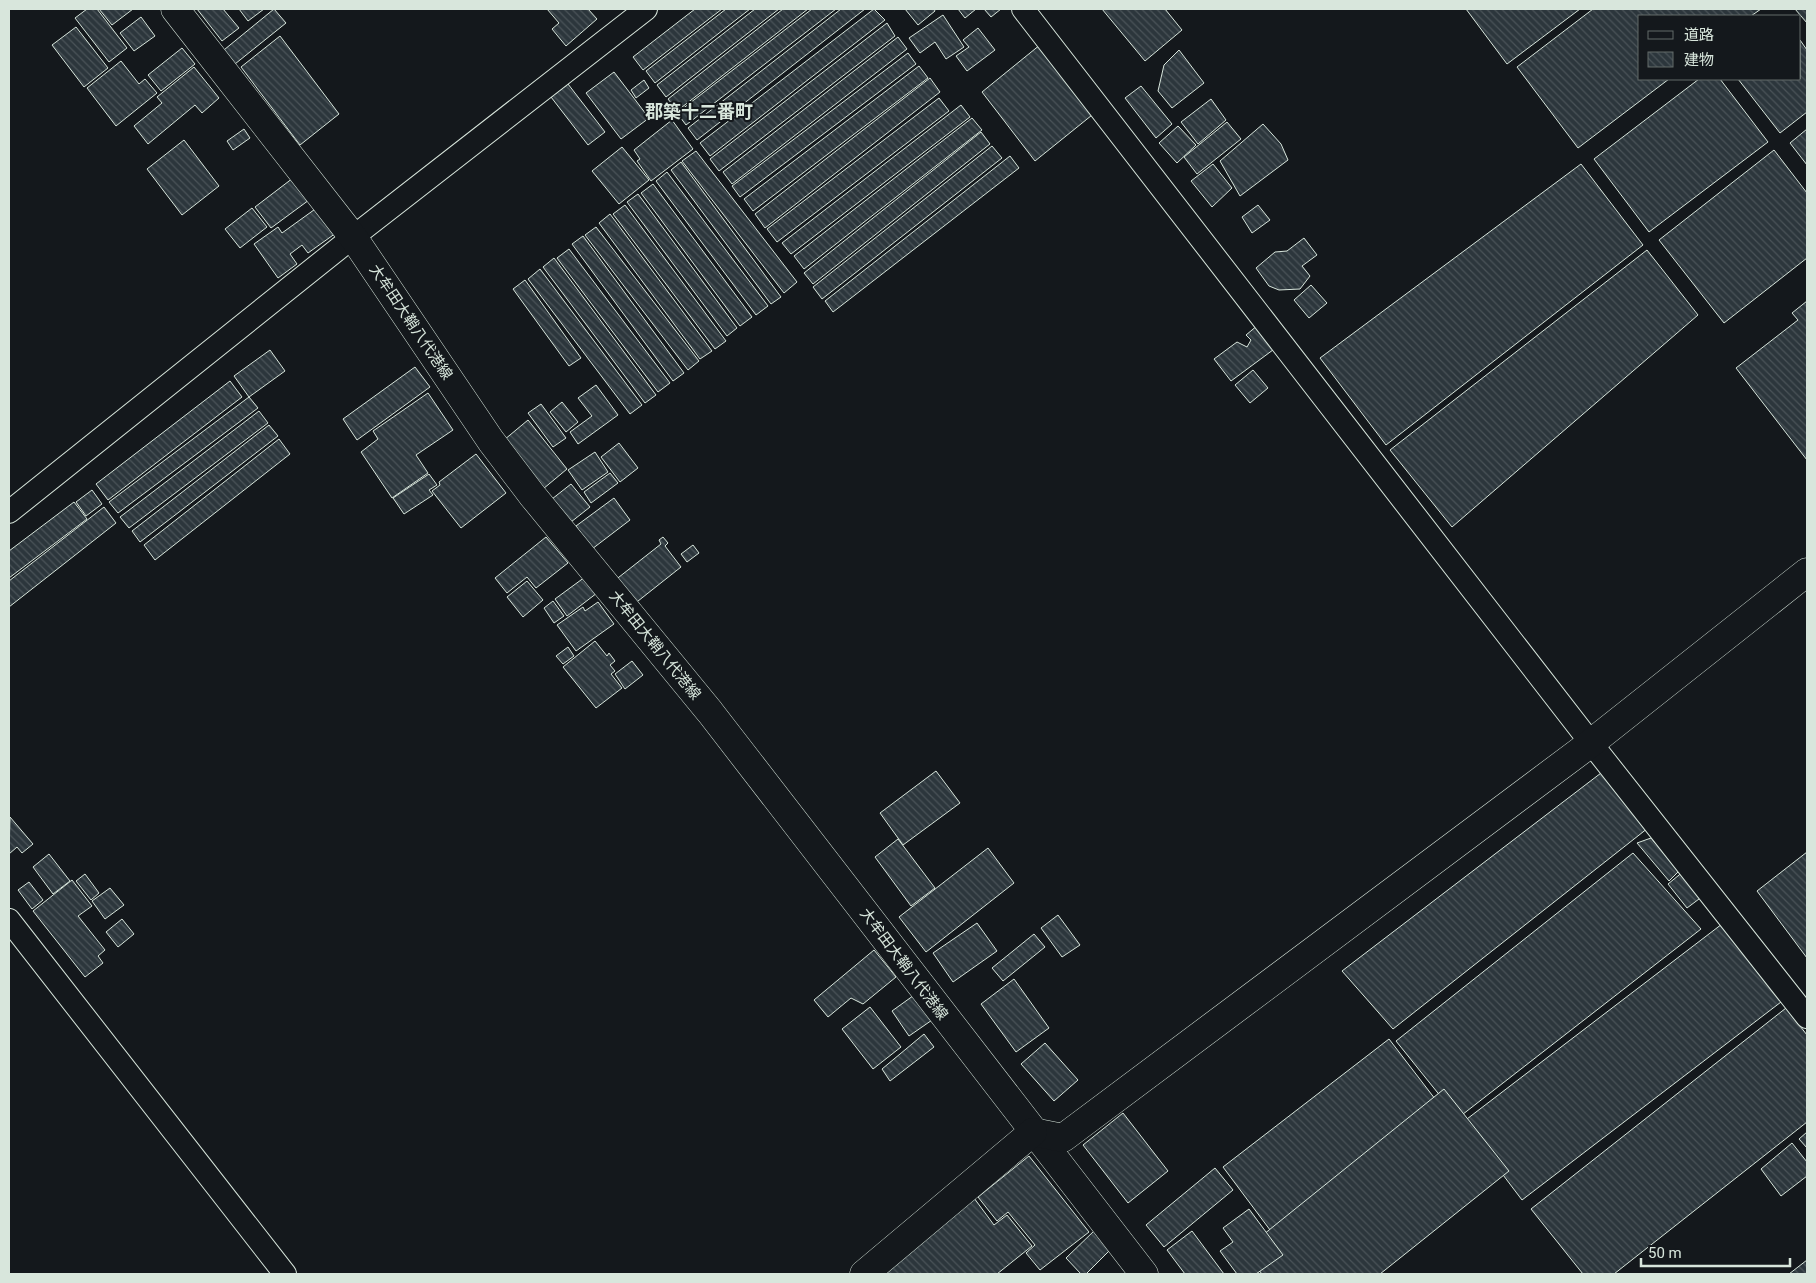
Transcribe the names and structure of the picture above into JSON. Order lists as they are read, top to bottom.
{
  "streets": {
    "main road": ["大牟田大鞘八代港線"]
  },
  "districts": ["郡築十二番町"],
  "legend": ["道路", "建物"],
  "scale_bar": "50 m"
}
